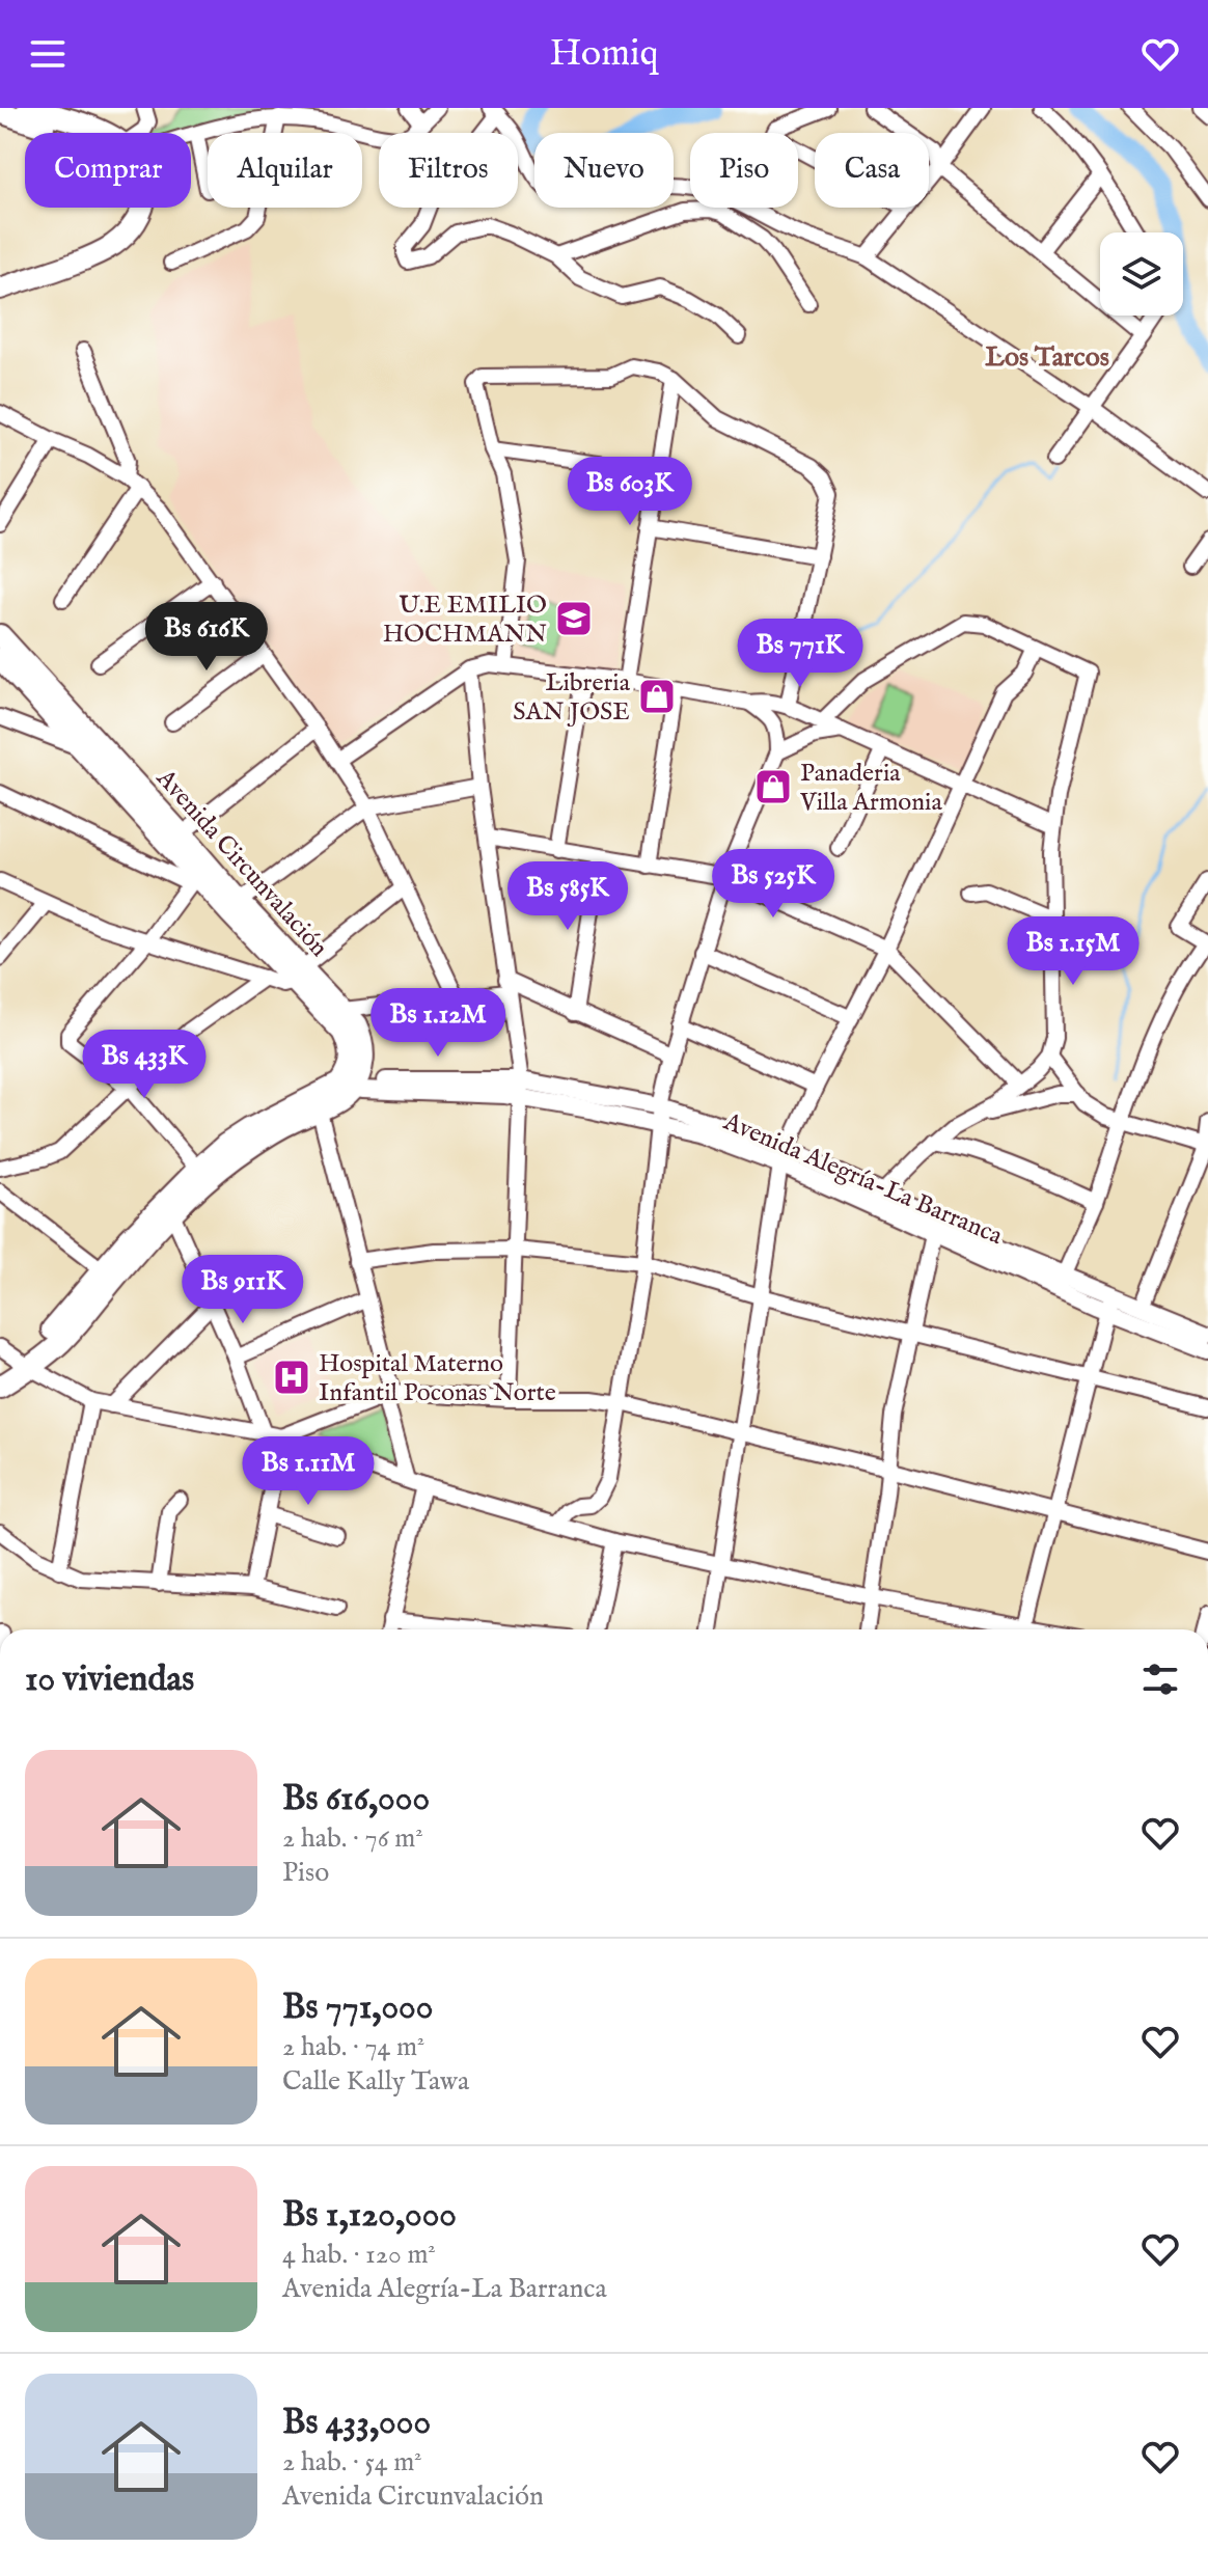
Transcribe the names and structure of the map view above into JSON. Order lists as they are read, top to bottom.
{
  "streets": {
    "highway": ["Avenida Circunvalación"],
    "main road": ["Avenida Alegría-La Barranca"]
  },
  "crossings": [
    ["Avenida Circunvalación", "Avenida Alegría-La Barranca"]
  ],
  "districts": ["Los Tarcos"],
  "places": {
    "school or university": ["U.E EMILIO HOCHMANN"],
    "shop": ["Libreria SAN JOSE", "Panaderia Villa Armonia"],
    "hospital": ["Hospital Materno Infantil Poconas Norte"]
  },
  "page": {
    "header": "Homiq",
    "chip": [
      "Comprar",
      "Alquilar",
      "Filtros",
      "Nuevo",
      "Piso",
      "Casa"
    ],
    "price": [
      "Bs 603K",
      "Bs 616K",
      "Bs 771K",
      "Bs 525K",
      "Bs 585K",
      "Bs 1.15M",
      "Bs 1.12M",
      "Bs 433K",
      "Bs 911K",
      "Bs 1.11M"
    ],
    "heading": "10 viviendas",
    "list": [
      {
        "name": "Bs 616,000",
        "note": "2 hab. · 76 m² · Piso"
      },
      {
        "name": "Bs 771,000",
        "note": "2 hab. · 74 m² · Calle Kally Tawa"
      },
      {
        "name": "Bs 1,120,000",
        "note": "4 hab. · 120 m² · Avenida Alegría-La Barranca"
      },
      {
        "name": "Bs 433,000",
        "note": "2 hab. · 54 m² · Avenida Circunvalación"
      }
    ]
  }
}
